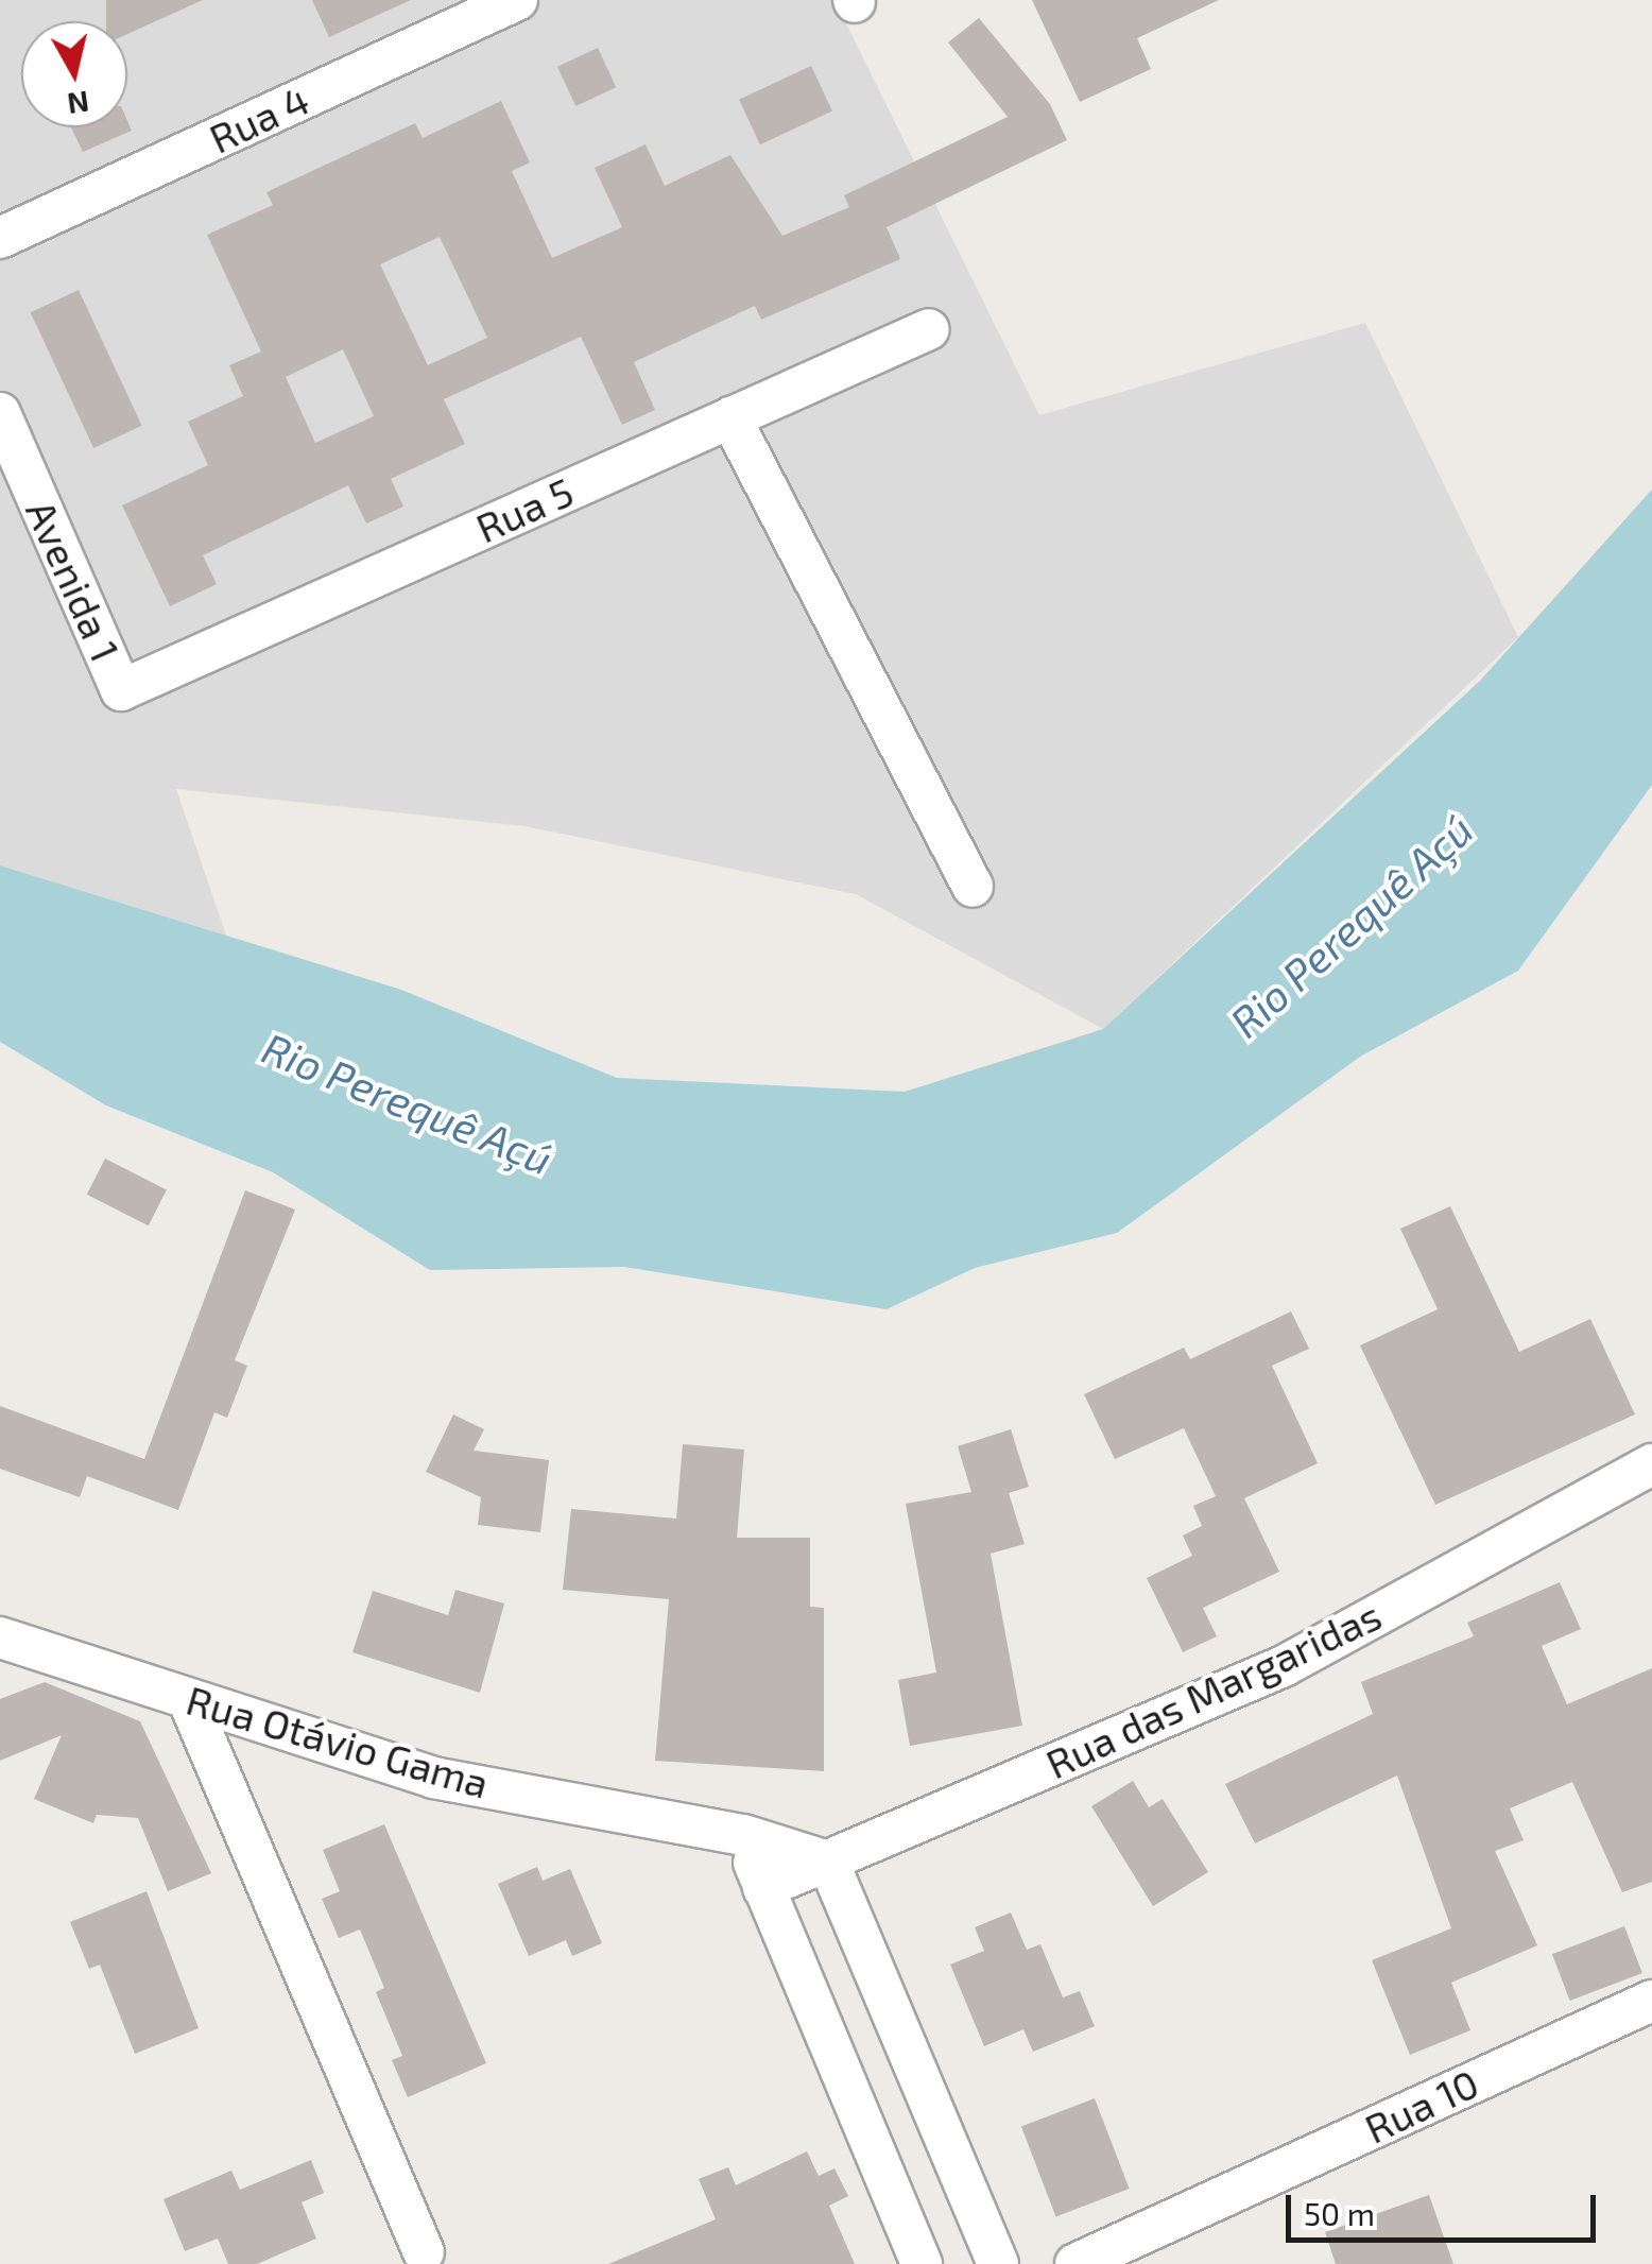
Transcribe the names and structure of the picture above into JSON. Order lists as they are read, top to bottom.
{
  "streets": {
    "street": [
      "Rua 4",
      "Rua 5",
      "Avenida 1",
      "Rua das Margaridas",
      "Rua Otávio Gama",
      "Rua 10"
    ]
  },
  "crossings": [
    ["Rua 5", "Avenida 1"],
    ["Rua das Margaridas", "Rua Otávio Gama"]
  ],
  "water": ["Rio Perequê Açú"],
  "scale_bar": "50 m",
  "north": "bottom"
}
